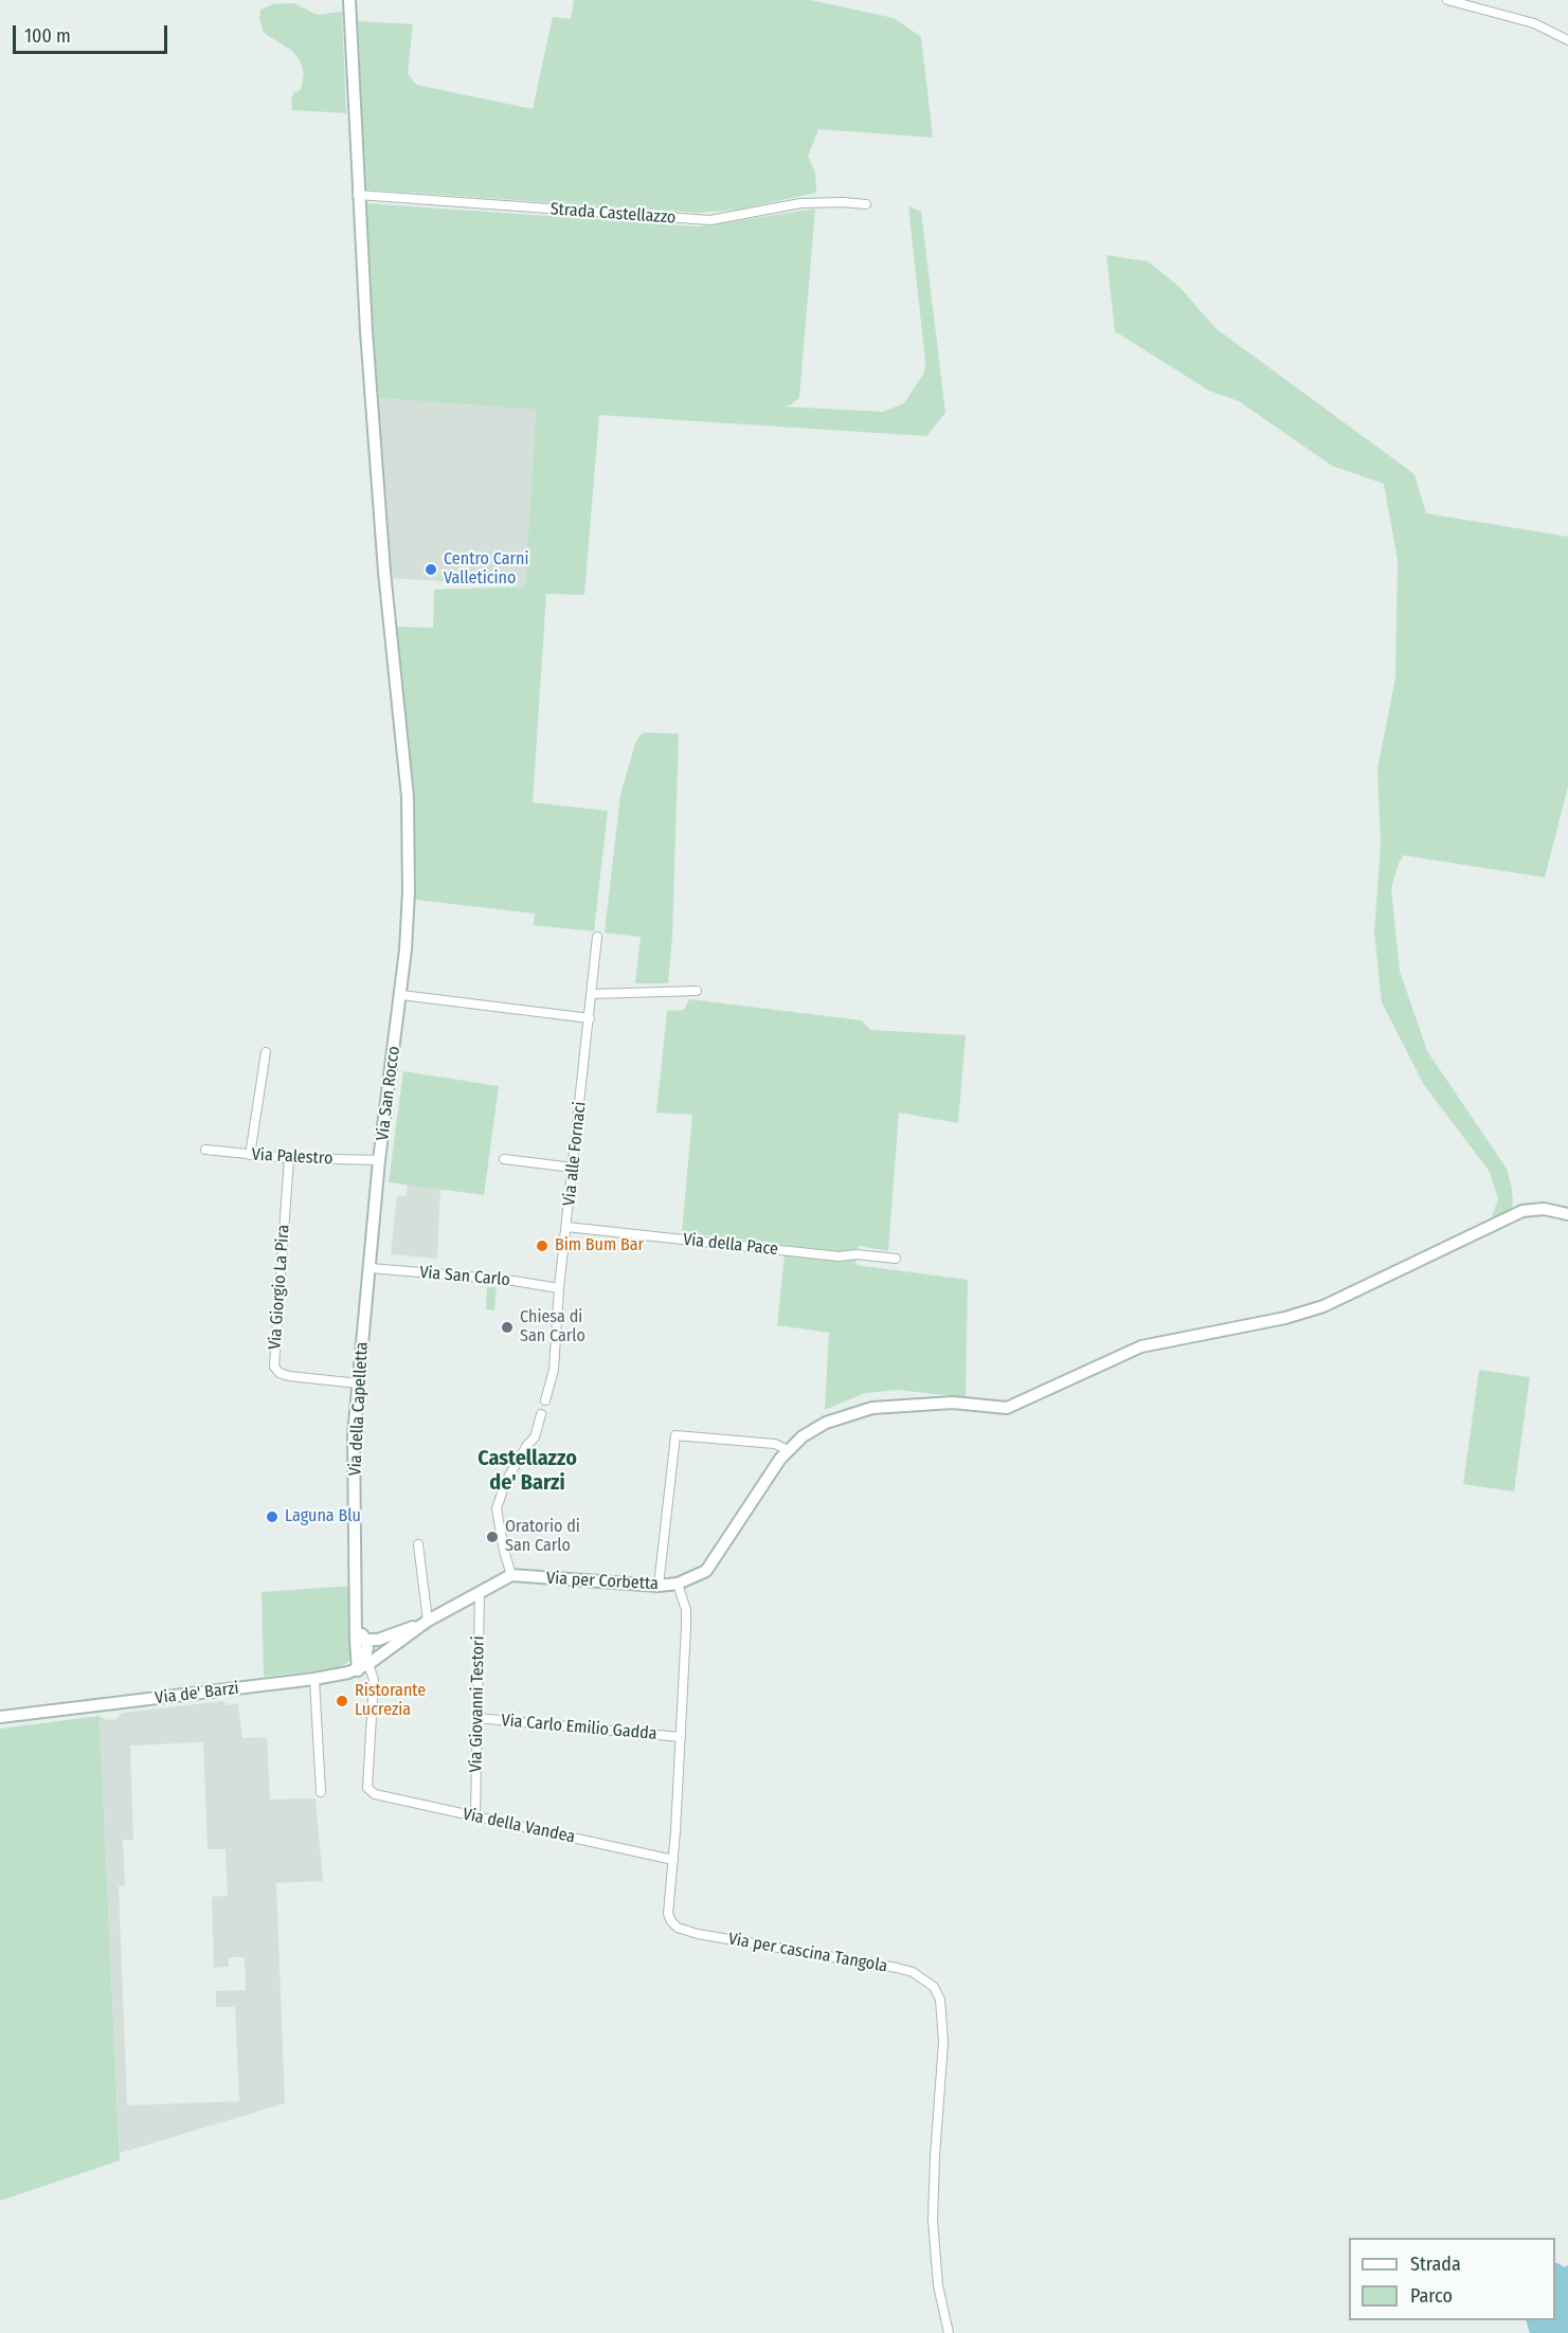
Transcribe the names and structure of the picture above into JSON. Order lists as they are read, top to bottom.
{
  "streets": {
    "street": [
      "Strada Castellazzo",
      "Via San Rocco",
      "Via alle Fornaci",
      "Via Palestro",
      "Via della Pace",
      "Via San Carlo",
      "Via Giorgio La Pira",
      "Via della Capelletta",
      "Via per Corbetta",
      "Via de' Barzi",
      "Via Giovanni Testori",
      "Via Carlo Emilio Gadda",
      "Via della Vandea",
      "Via per cascina Tangola"
    ]
  },
  "crossings": [
    ["Strada Castellazzo", "Via San Rocco"],
    ["Via San Rocco", "Via Palestro"],
    ["Via San Rocco", "Via San Carlo"],
    ["Via San Rocco", "Via della Capelletta"],
    ["Via alle Fornaci", "Via della Pace"],
    ["Via alle Fornaci", "Via San Carlo"],
    ["Via Palestro", "Via Giorgio La Pira"],
    ["Via San Carlo", "Via della Capelletta"],
    ["Via Giorgio La Pira", "Via della Capelletta"],
    ["Via della Capelletta", "Via de' Barzi"],
    ["Via della Capelletta", "Via della Vandea"],
    ["Via per Corbetta", "Via per cascina Tangola"],
    ["Via de' Barzi", "Via della Vandea"],
    ["Via Giovanni Testori", "Via Carlo Emilio Gadda"],
    ["Via Giovanni Testori", "Via della Vandea"],
    ["Via Carlo Emilio Gadda", "Via per cascina Tangola"],
    ["Via della Vandea", "Via per cascina Tangola"]
  ],
  "districts": ["Castellazzo de' Barzi"],
  "places": [
    "Centro Carni Valleticino",
    "Bim Bum Bar",
    "Chiesa di San Carlo",
    "Laguna Blu",
    "Oratorio di San Carlo",
    "Ristorante Lucrezia"
  ],
  "legend": ["Strada", "Parco"],
  "scale_bar": "100 m"
}
